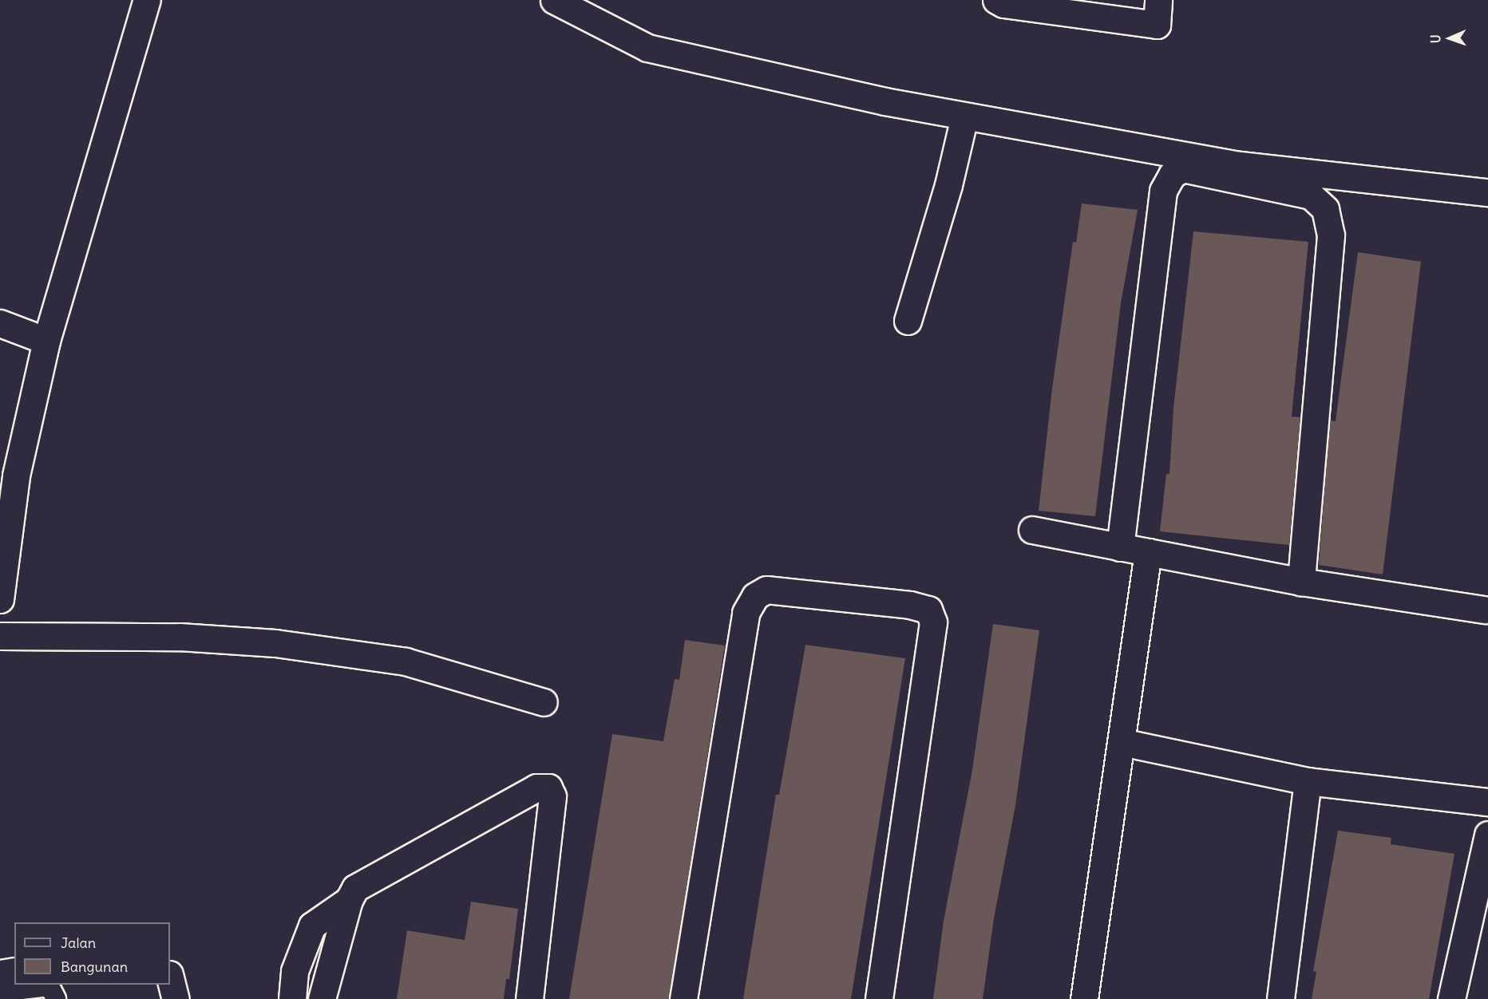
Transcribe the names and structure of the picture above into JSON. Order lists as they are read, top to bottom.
{
  "legend": ["Jalan", "Bangunan"],
  "north": "left"
}
